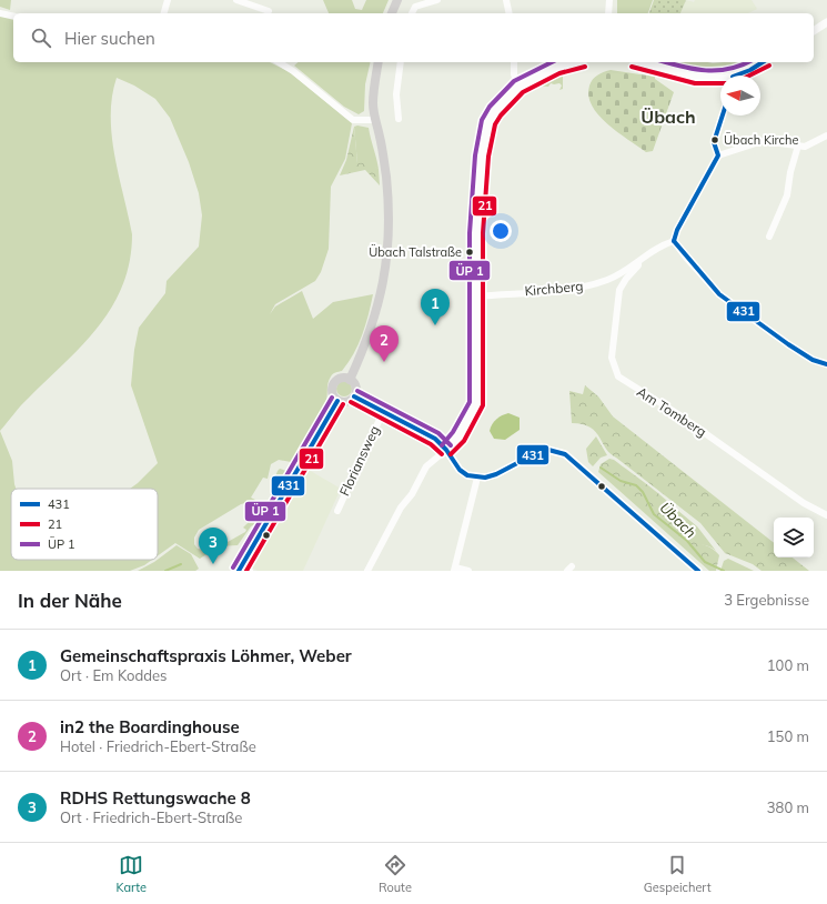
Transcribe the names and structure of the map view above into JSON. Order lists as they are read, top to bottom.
{
  "streets": {
    "street": ["Kirchberg", "Am Tomberg", "Floriansweg"]
  },
  "crossings": [
    ["Kirchberg", "Am Tomberg"]
  ],
  "districts": ["Übach"],
  "water": ["Übach"],
  "places": ["Übach Kirche", "Übach Talstraße"],
  "lines": ["transit line 431", "transit line 21"],
  "legend": ["431", "21", "ÜP 1"],
  "north": "left",
  "page": {
    "search": "Hier suchen",
    "pins": ["1", "2", "3"],
    "heading": ["In der Nähe", "3 Ergebnisse"],
    "list": [
      {
        "mark": "1",
        "name": "Gemeinschaftspraxis Löhmer, Weber",
        "note": "Ort · Em Koddes",
        "value": "100 m"
      },
      {
        "mark": "2",
        "name": "in2 the Boardinghouse",
        "note": "Hotel · Friedrich-Ebert-Straße",
        "value": "150 m"
      },
      {
        "mark": "3",
        "name": "RDHS Rettungswache 8",
        "note": "Ort · Friedrich-Ebert-Straße",
        "value": "380 m"
      }
    ],
    "nav": ["Karte", "Route", "Gespeichert"]
  }
}
